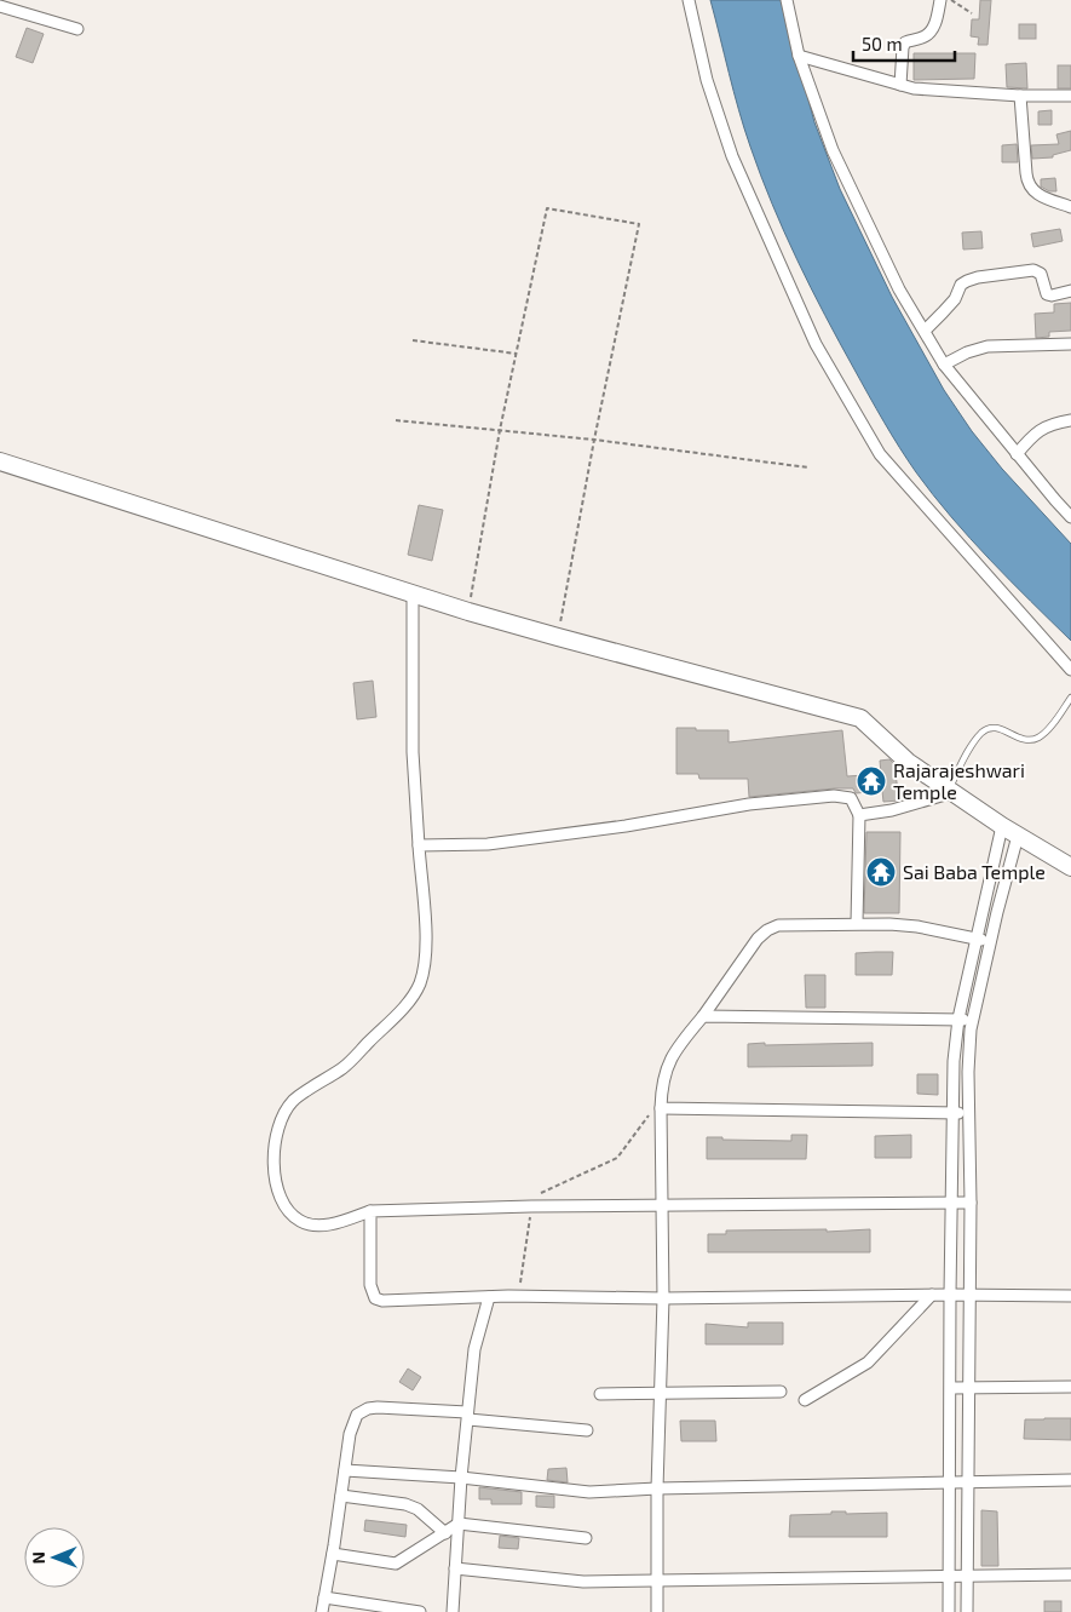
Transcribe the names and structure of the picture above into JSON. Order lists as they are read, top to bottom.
{
  "places": {
    "temple": ["Rajarajeshwari Temple", "Sai Baba Temple"]
  },
  "scale_bar": "50 m",
  "north": "left"
}
